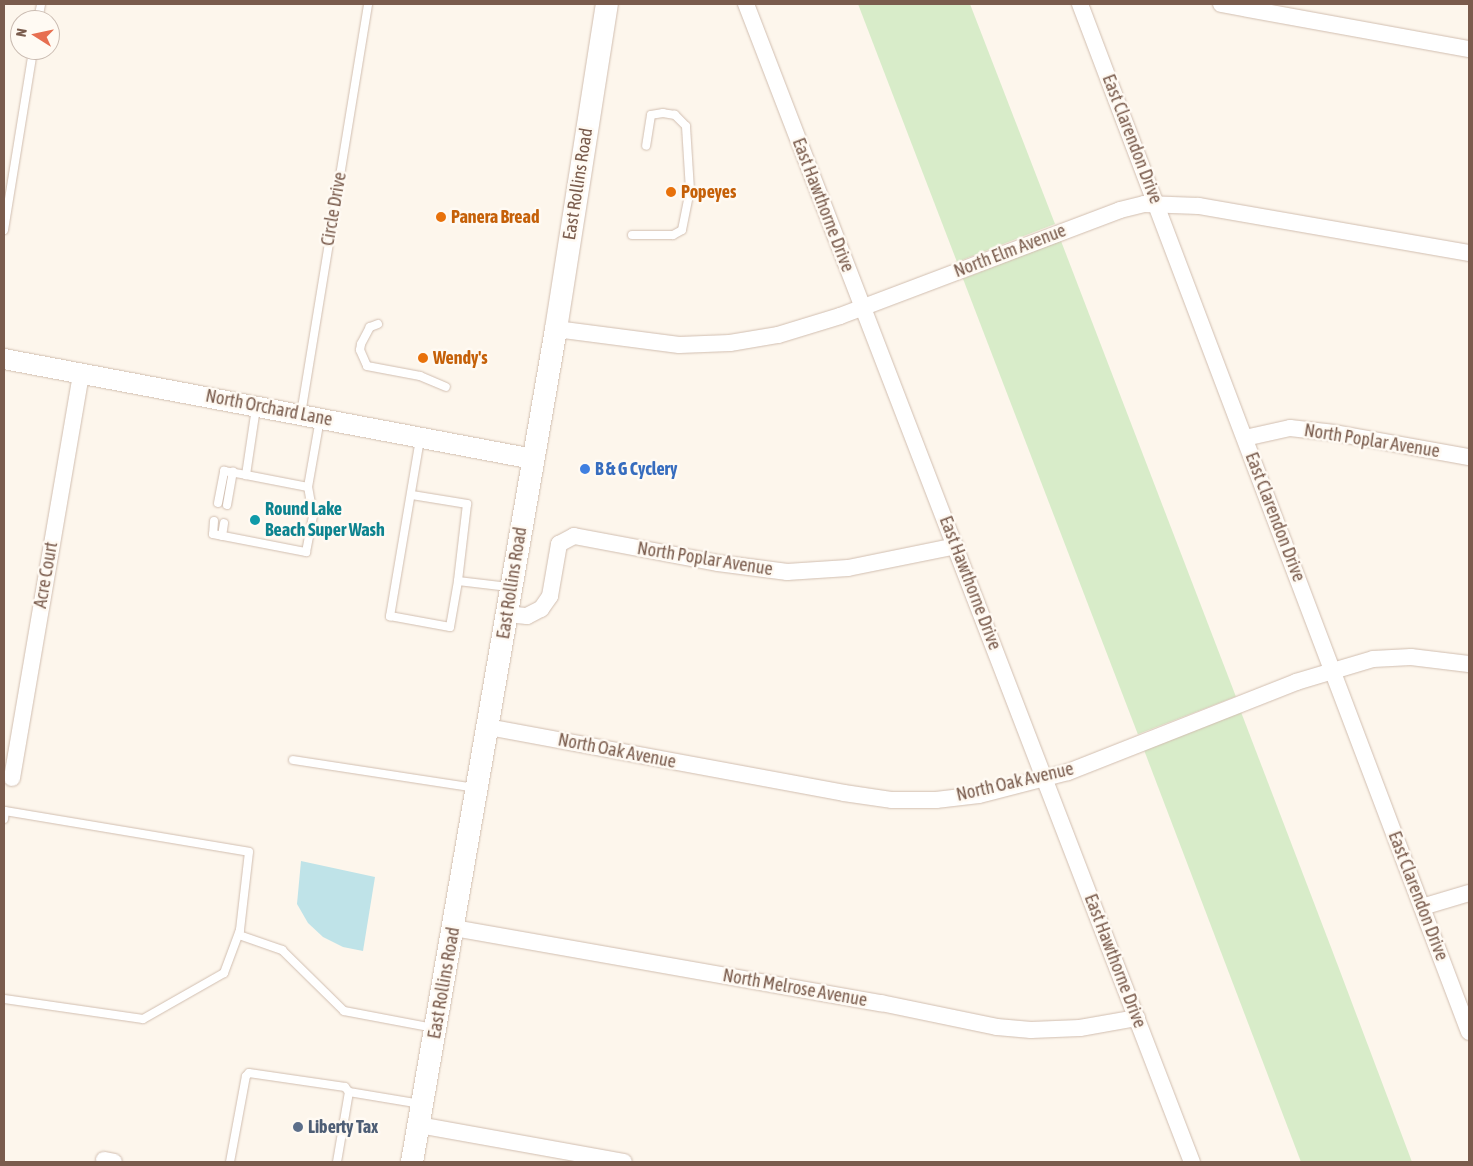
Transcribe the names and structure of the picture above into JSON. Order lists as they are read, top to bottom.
{
  "streets": {
    "main road": ["East Rollins Road"],
    "street": [
      "East Clarendon Drive",
      "East Hawthorne Drive",
      "North Elm Avenue",
      "North Orchard Lane",
      "North Poplar Avenue",
      "Acre Court",
      "North Oak Avenue",
      "North Melrose Avenue"
    ],
    "lane": ["Circle Drive"]
  },
  "crossings": [
    ["East Clarendon Drive", "North Elm Avenue"],
    ["East Clarendon Drive", "North Poplar Avenue"],
    ["East Clarendon Drive", "North Oak Avenue"],
    ["East Rollins Road", "North Elm Avenue"],
    ["East Rollins Road", "North Orchard Lane"],
    ["East Rollins Road", "North Poplar Avenue"],
    ["East Rollins Road", "North Oak Avenue"],
    ["East Rollins Road", "North Melrose Avenue"],
    ["East Hawthorne Drive", "North Elm Avenue"],
    ["East Hawthorne Drive", "North Poplar Avenue"],
    ["East Hawthorne Drive", "North Oak Avenue"],
    ["East Hawthorne Drive", "North Melrose Avenue"],
    ["Circle Drive", "North Orchard Lane"],
    ["North Orchard Lane", "Acre Court"]
  ],
  "places": [
    "Popeyes",
    "Panera Bread",
    "Wendy's",
    "B & G Cyclery",
    "Round Lake Beach Super Wash",
    "Liberty Tax"
  ],
  "north": "left"
}
